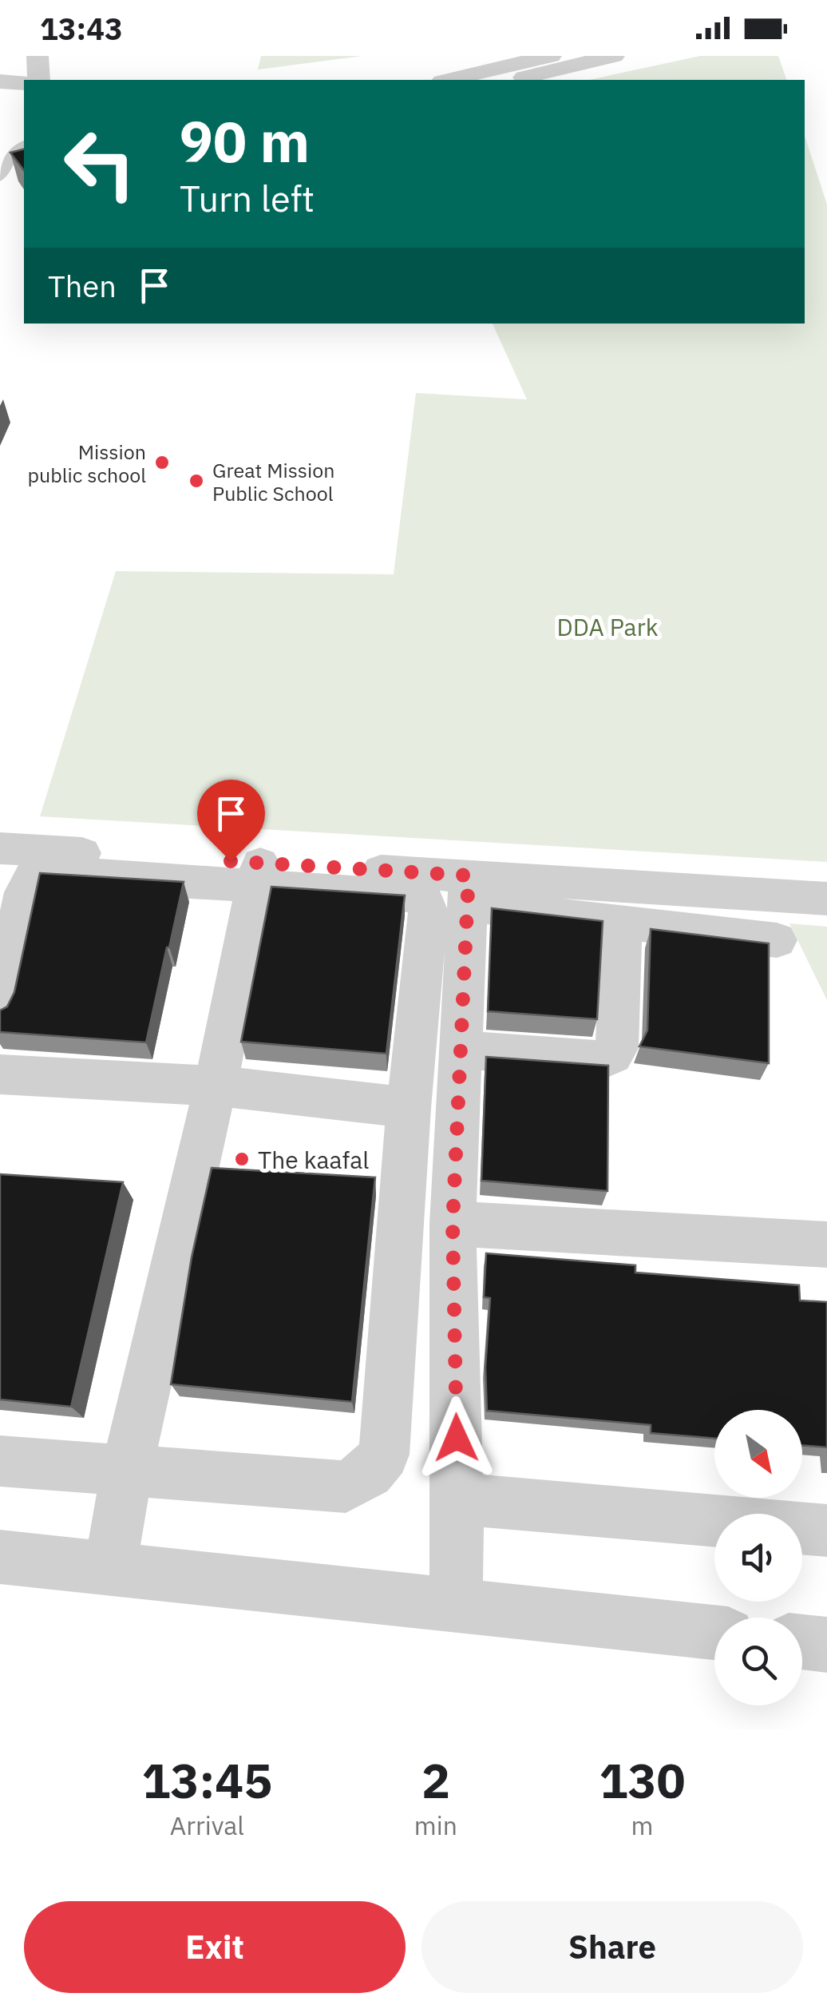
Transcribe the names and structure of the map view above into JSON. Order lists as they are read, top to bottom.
{
  "parks": ["DDA Park"],
  "places": ["Mission public school", "Great Mission Public School", "The kaafal"],
  "north": "bottom right",
  "page": {
    "status": "13:43",
    "turn": ["90 m", "Turn left"],
    "then": "Then",
    "eta": [
      "13:45",
      "Arrival",
      "2",
      "min",
      "130",
      "m"
    ],
    "buttons": ["Exit", "Share"]
  }
}
